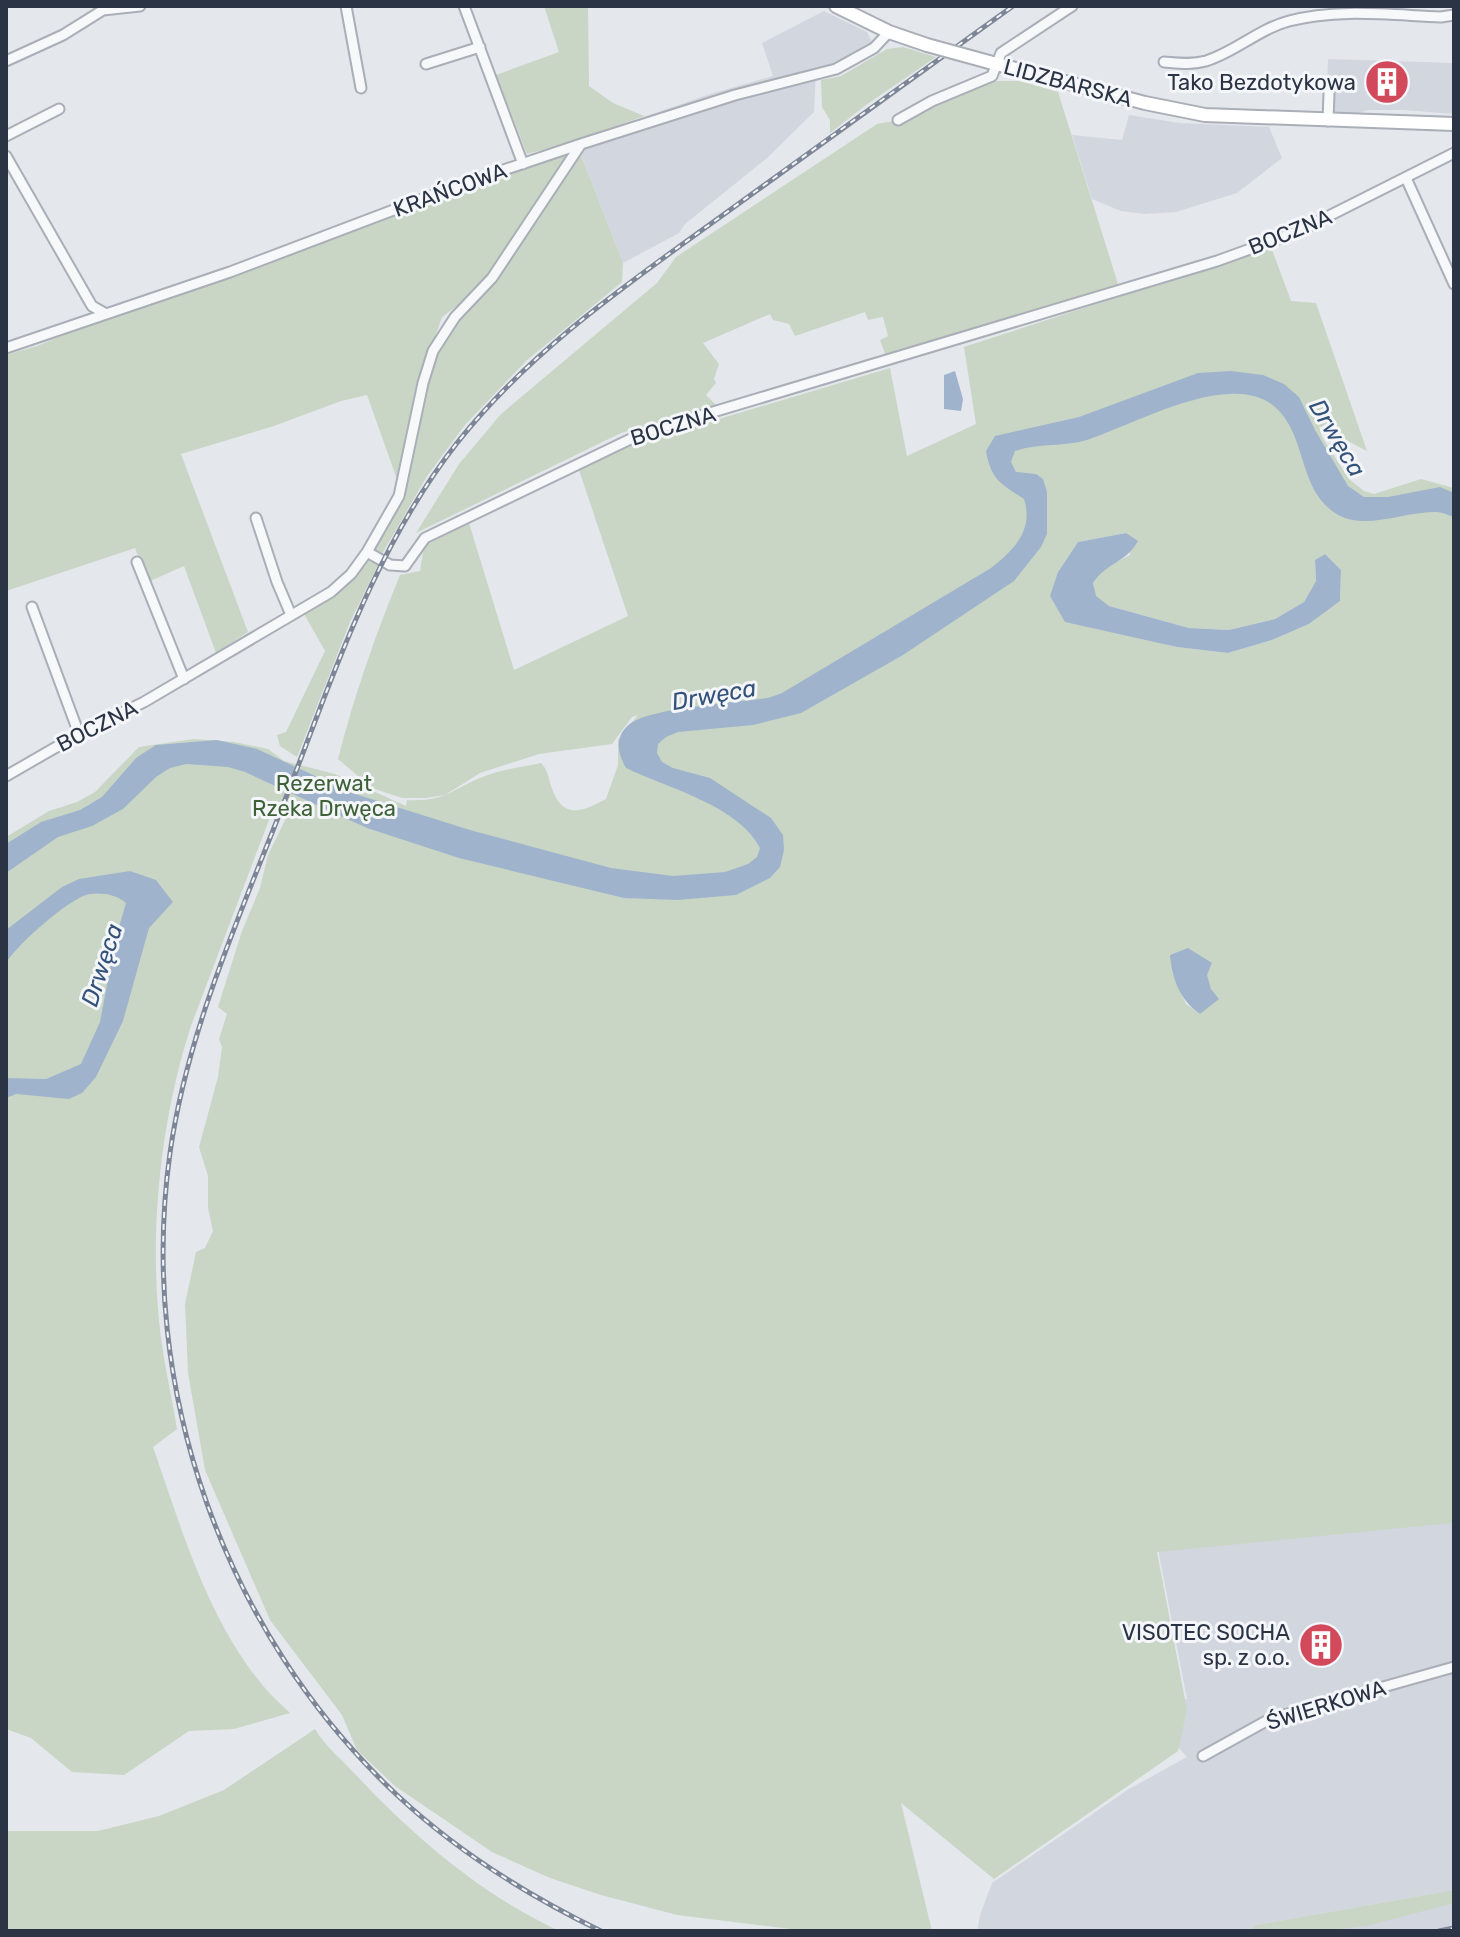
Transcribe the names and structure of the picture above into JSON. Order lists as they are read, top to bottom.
{
  "streets": {
    "main road": ["LIDZBARSKA"],
    "street": ["KRAŃCOWA", "BOCZNA", "ŚWIERKOWA"]
  },
  "crossings": [
    ["LIDZBARSKA", "KRAŃCOWA"]
  ],
  "water": ["Drwęca"],
  "parks": ["Rezerwat Rzeka Drwęca"],
  "places": {
    "building": ["Tako Bezdotykowa", "VISOTEC SOCHA sp. z o.o."]
  }
}
